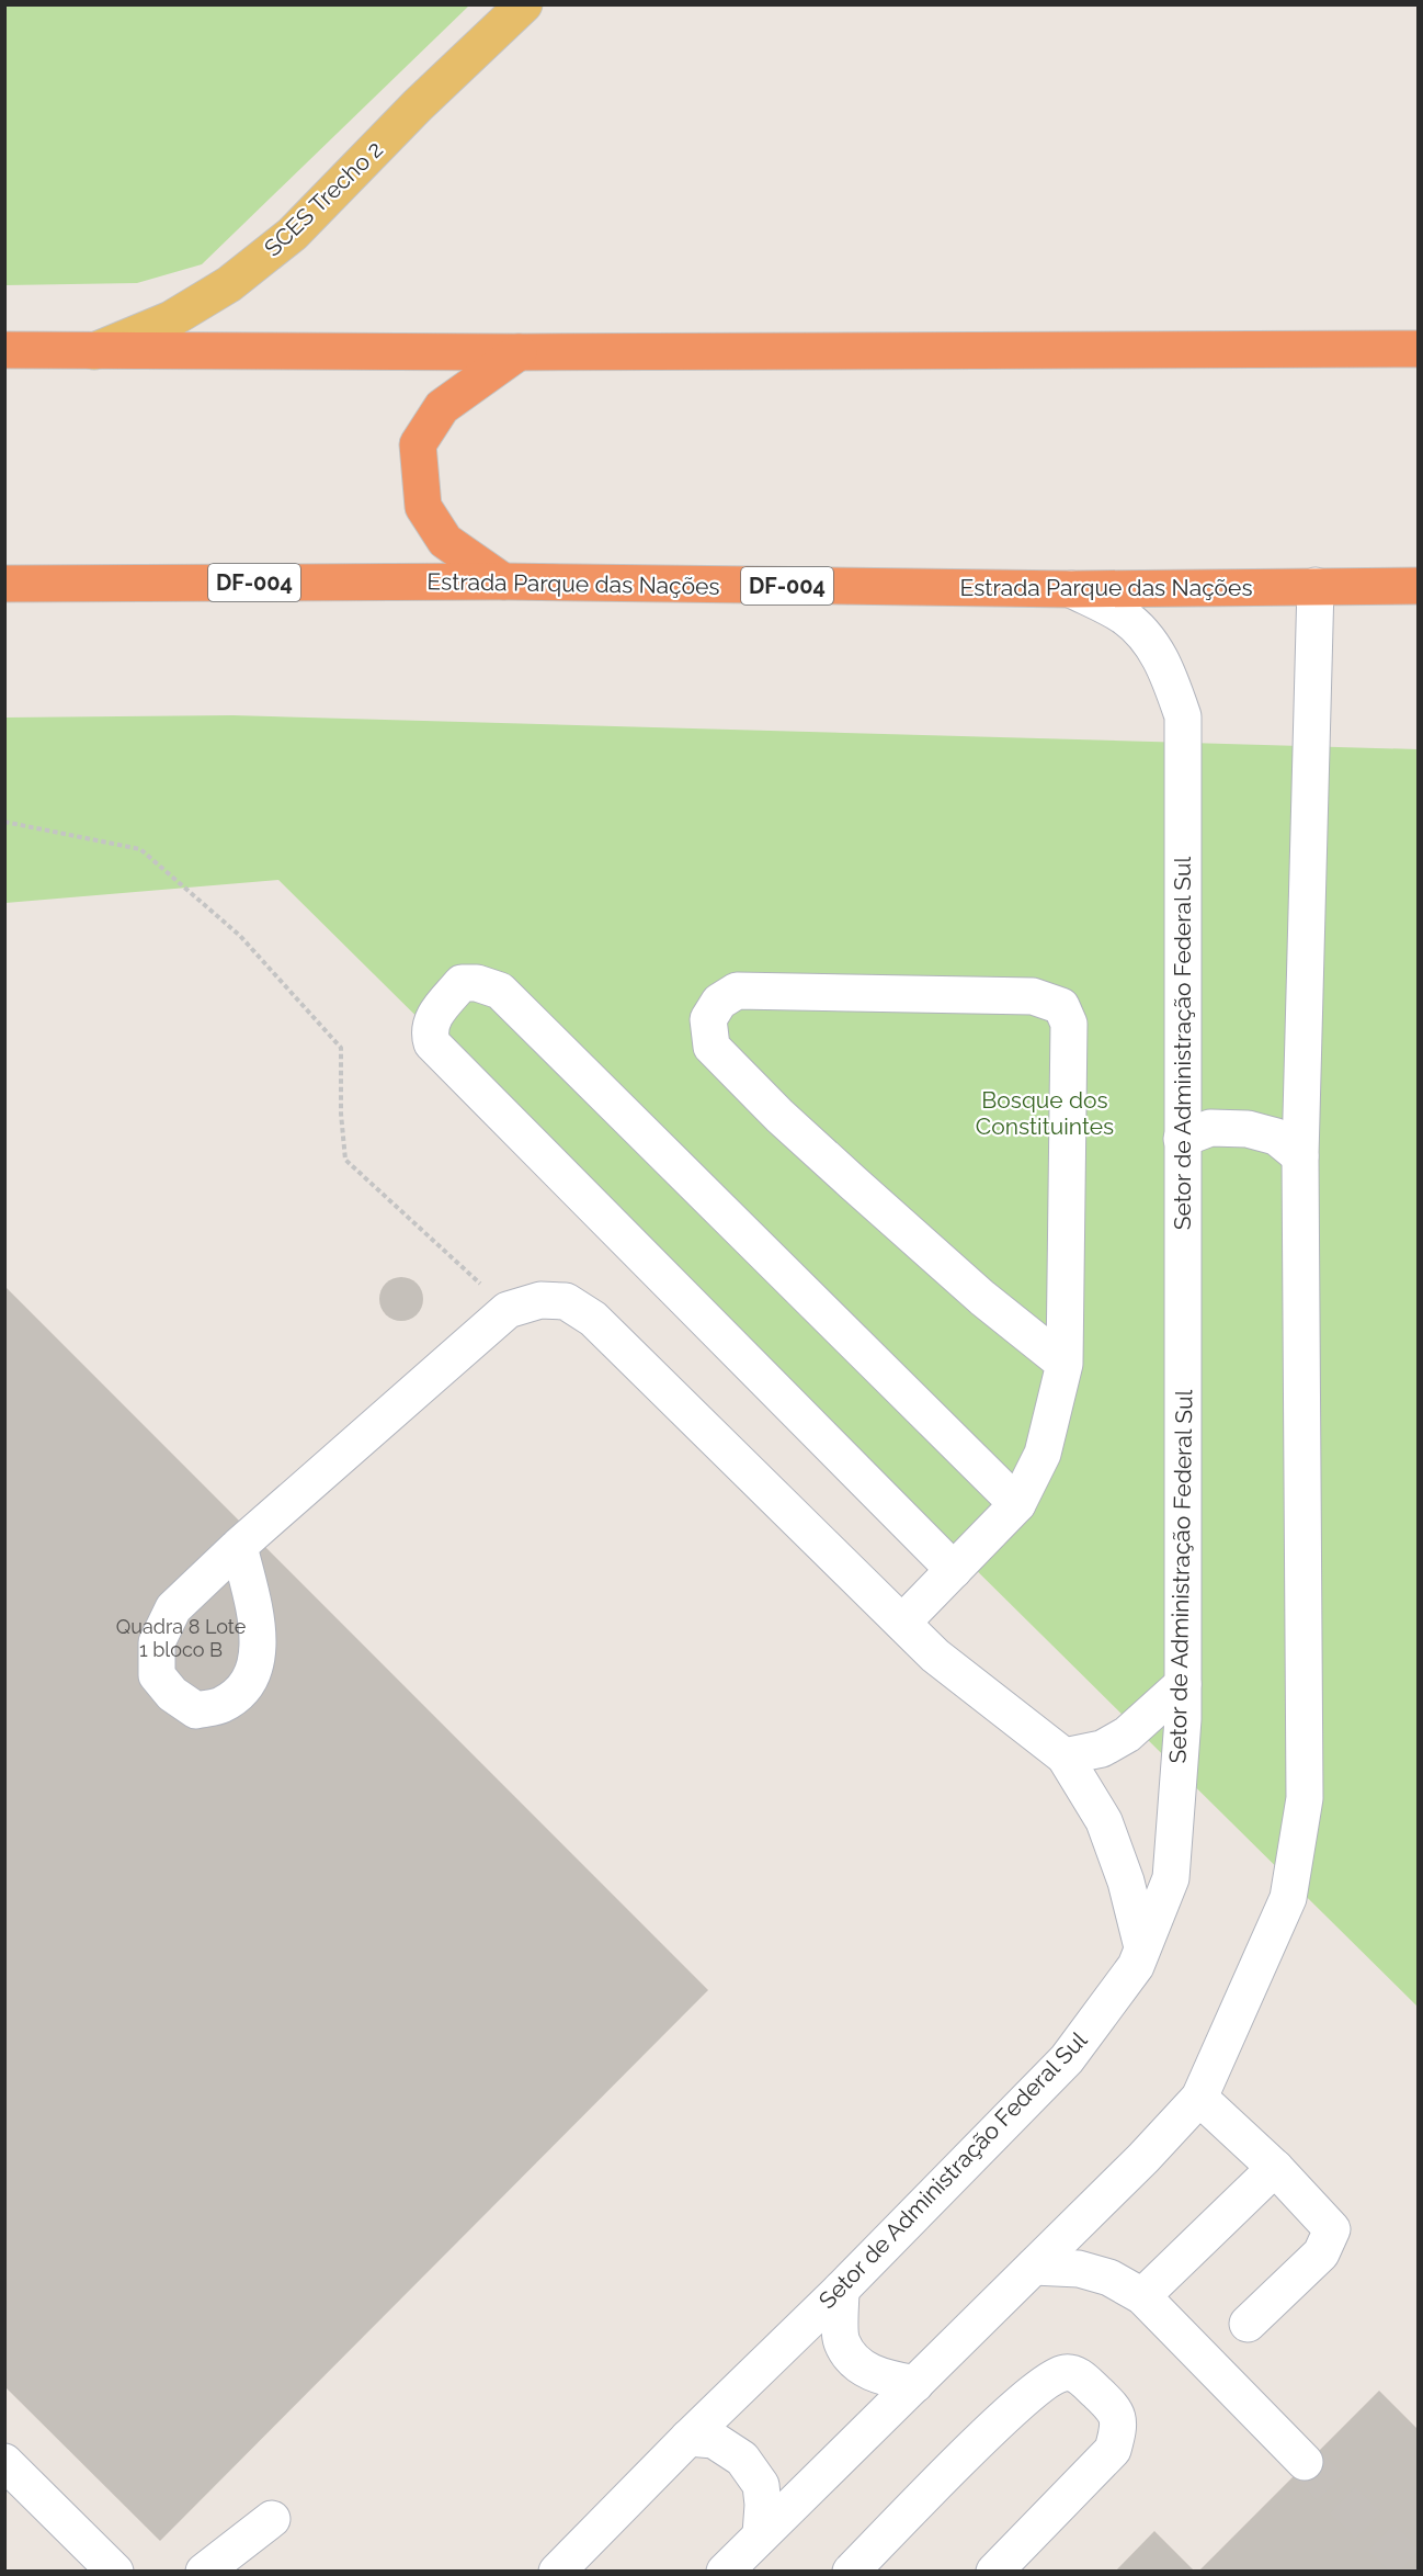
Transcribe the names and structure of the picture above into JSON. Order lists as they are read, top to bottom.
{
  "streets": {
    "highway": ["DF-004", "Estrada Parque das Nações"],
    "main road": ["SCES Trecho 2"],
    "street": ["Setor de Administração Federal Sul"]
  },
  "crossings": [
    ["Estrada Parque das Nações", "Setor de Administração Federal Sul"]
  ],
  "parks": ["Bosque dos Constituintes"],
  "house_numbers": ["Quadra 8 Lote 1 bloco B"]
}
